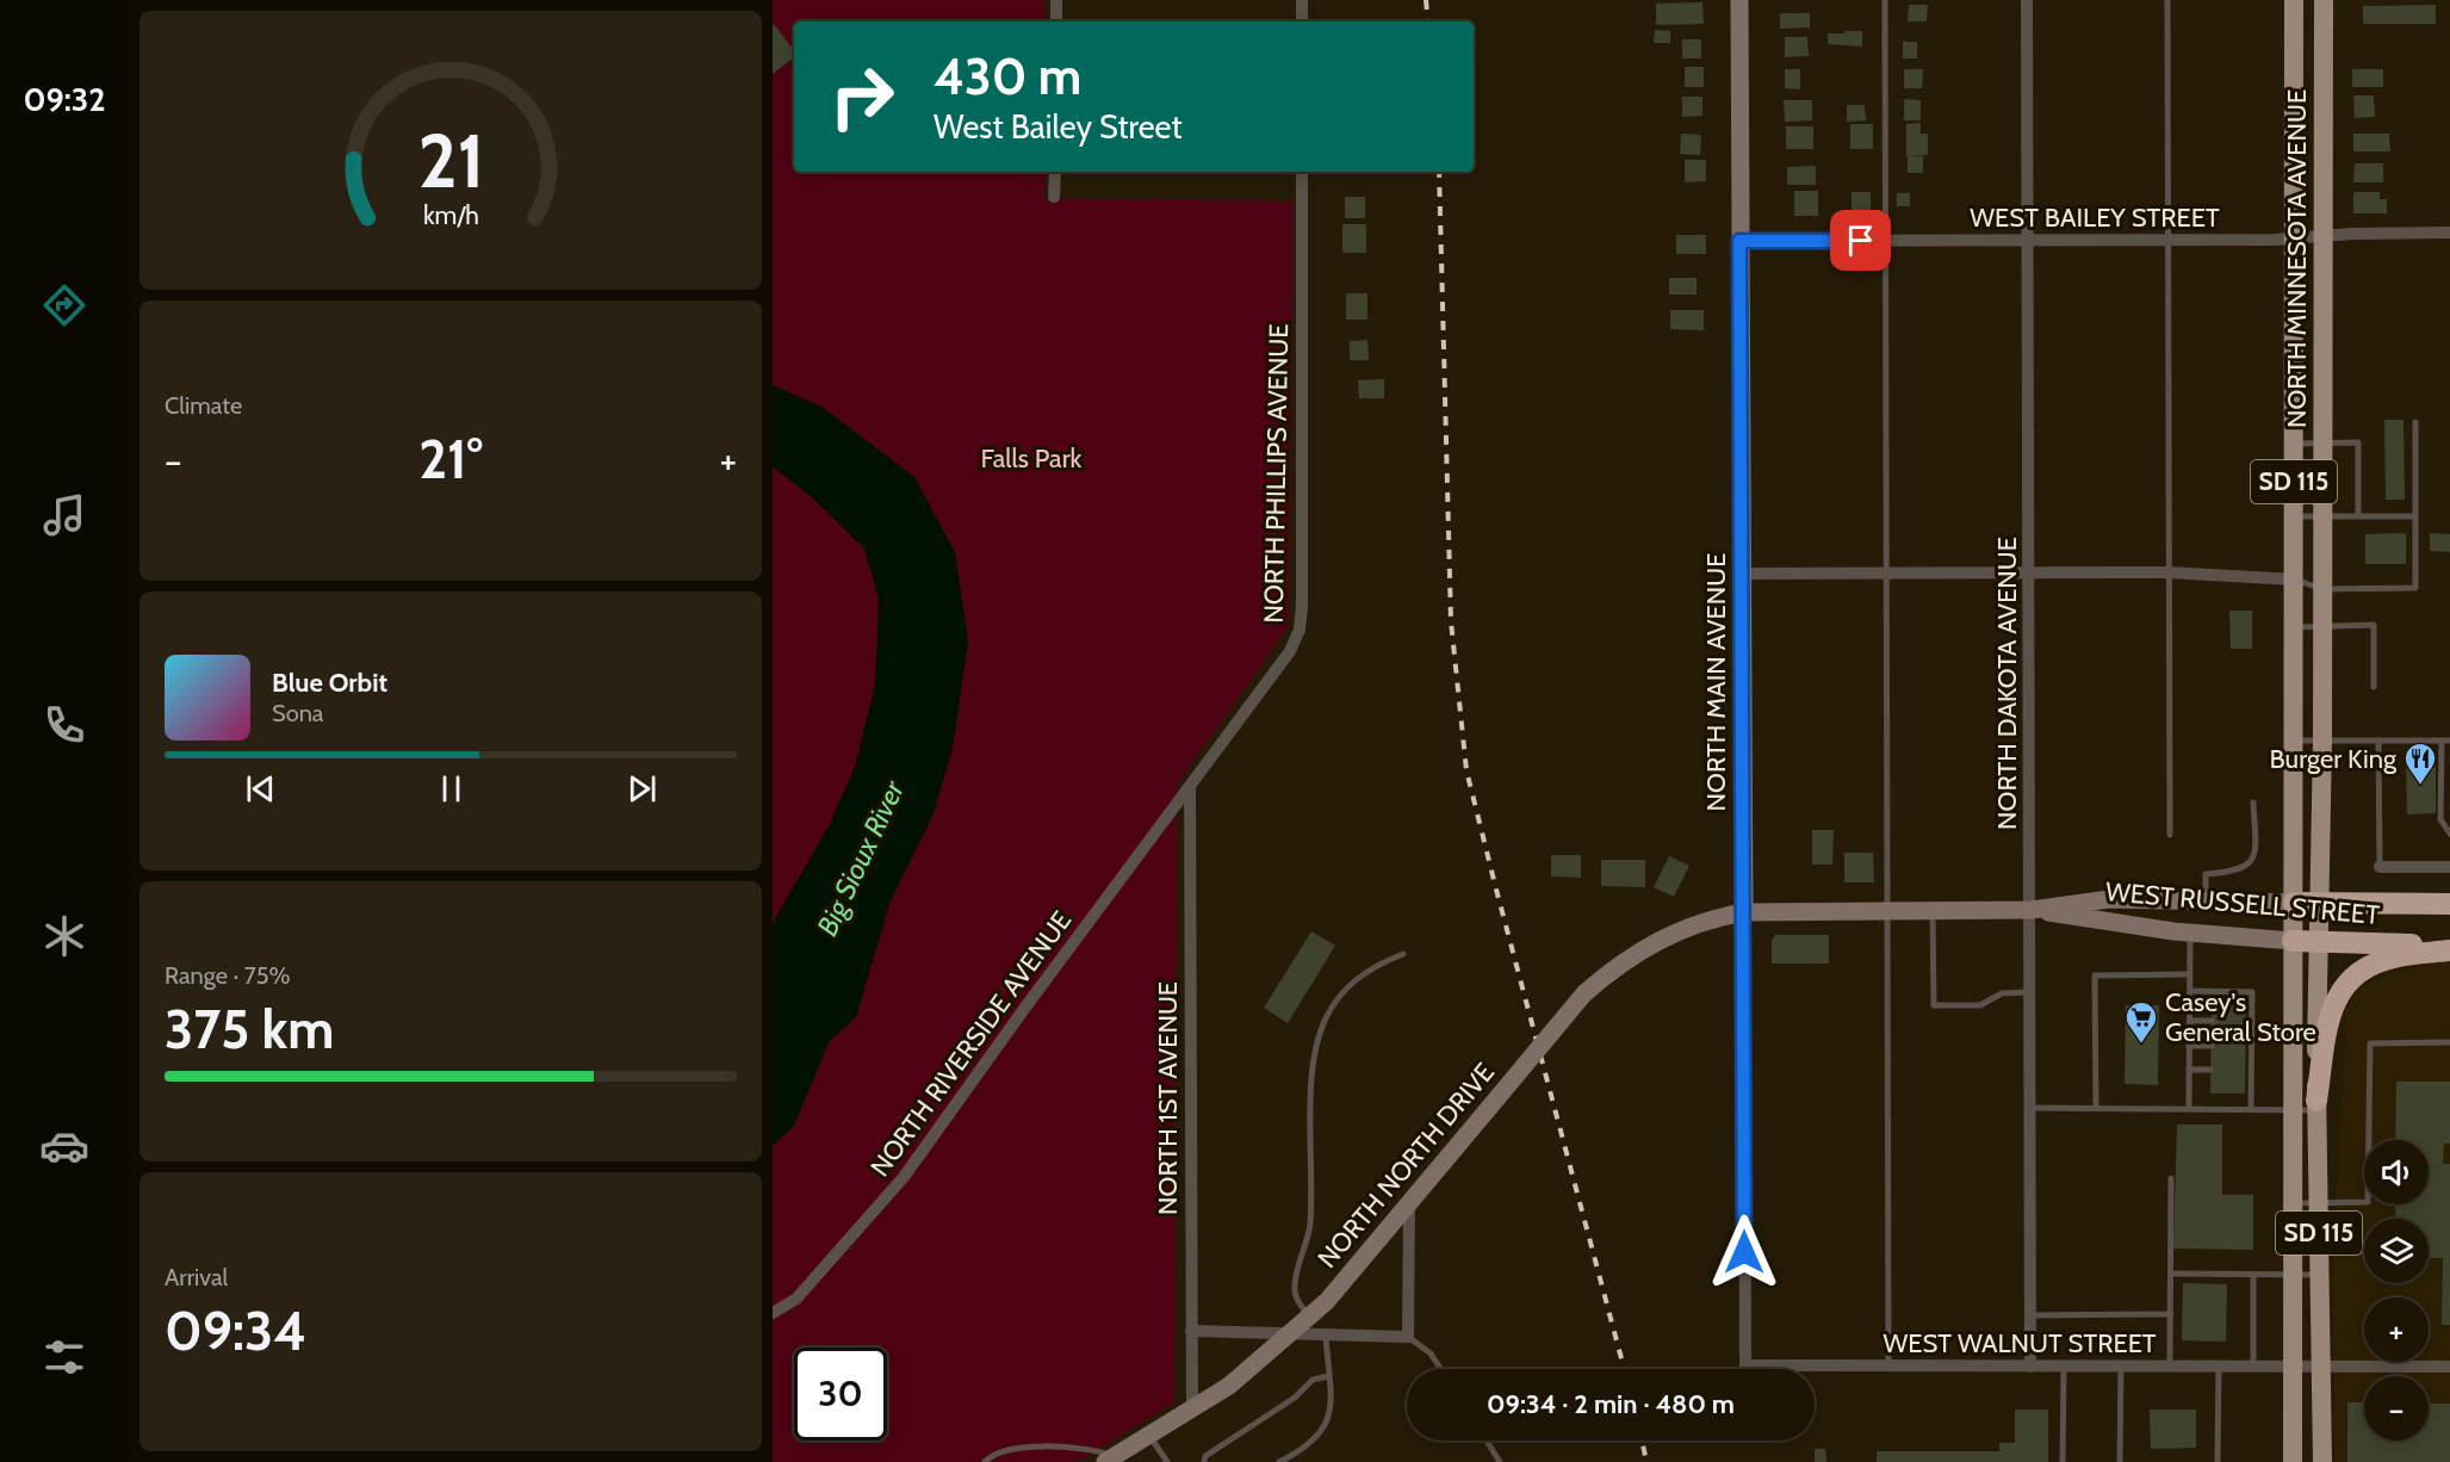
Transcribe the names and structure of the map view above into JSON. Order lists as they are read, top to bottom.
{
  "streets": {
    "highway": ["WEST RUSSELL STREET"],
    "main road": [
      "NORTH MINNESOTA AVENUE",
      "SD 115",
      "NORTH MAIN AVENUE",
      "NORTH NORTH DRIVE"
    ],
    "street": [
      "WEST BAILEY STREET",
      "NORTH PHILLIPS AVENUE",
      "NORTH DAKOTA AVENUE",
      "NORTH RIVERSIDE AVENUE",
      "NORTH 1ST AVENUE",
      "WEST WALNUT STREET"
    ]
  },
  "crossings": [
    ["WEST BAILEY STREET", "NORTH MINNESOTA AVENUE"],
    ["WEST BAILEY STREET", "NORTH MAIN AVENUE"],
    ["WEST BAILEY STREET", "NORTH DAKOTA AVENUE"],
    ["NORTH MINNESOTA AVENUE", "WEST RUSSELL STREET"],
    ["NORTH MINNESOTA AVENUE", "WEST WALNUT STREET"],
    ["NORTH PHILLIPS AVENUE", "NORTH RIVERSIDE AVENUE"],
    ["NORTH PHILLIPS AVENUE", "NORTH 1ST AVENUE"],
    ["NORTH MAIN AVENUE", "WEST RUSSELL STREET"],
    ["NORTH MAIN AVENUE", "NORTH NORTH DRIVE"],
    ["NORTH MAIN AVENUE", "WEST WALNUT STREET"],
    ["NORTH DAKOTA AVENUE", "WEST RUSSELL STREET"],
    ["NORTH DAKOTA AVENUE", "WEST WALNUT STREET"],
    ["WEST RUSSELL STREET", "NORTH NORTH DRIVE"],
    ["NORTH RIVERSIDE AVENUE", "NORTH 1ST AVENUE"],
    ["NORTH 1ST AVENUE", "NORTH NORTH DRIVE"]
  ],
  "water": ["Big Sioux River"],
  "parks": ["Falls Park"],
  "places": {
    "restaurant": ["Burger King"],
    "supermarket": ["Casey's General Store"]
  },
  "page": {
    "tabs": "09:32",
    "turn": ["430 m", "West Bailey Street"],
    "tile": [
      "Climate",
      ["Range · 75%", "375 km"],
      ["Arrival", "09:34"]
    ],
    "heat": ["−", "21°", "+"],
    "song": ["Blue Orbit", "Sona"],
    "map_buttons": ["+", "−"],
    "limit": "30",
    "trip": "09:34 · 2 min · 480 m",
    "gauge": ["21", "km/h"]
  }
}
